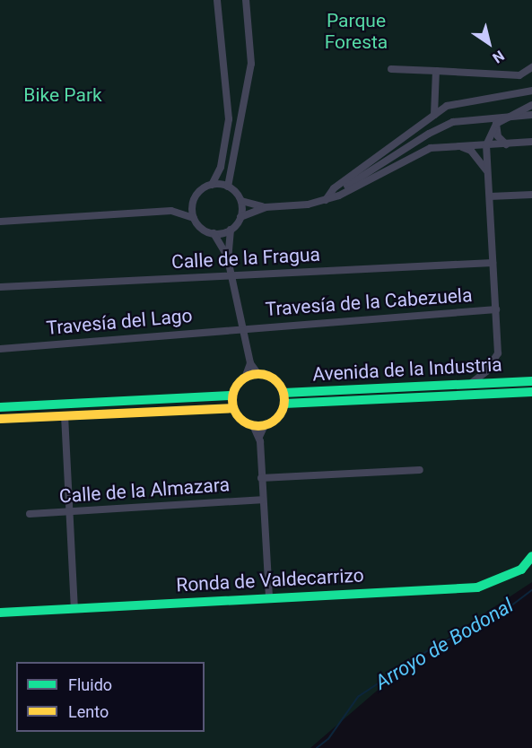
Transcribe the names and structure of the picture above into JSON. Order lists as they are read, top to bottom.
{
  "streets": {
    "street": [
      "Calle de la Fragua",
      "Travesía de la Cabezuela",
      "Travesía del Lago",
      "Avenida de la Industria",
      "Calle de la Almazara",
      "Ronda de Valdecarrizo"
    ]
  },
  "crossings": [
    ["Travesía de la Cabezuela", "Travesía del Lago"]
  ],
  "water": ["Arroyo de Bodonal"],
  "parks": ["Parque Foresta", "Bike Park"],
  "legend": ["Fluido", "Lento"],
  "north": "bottom right"
}
